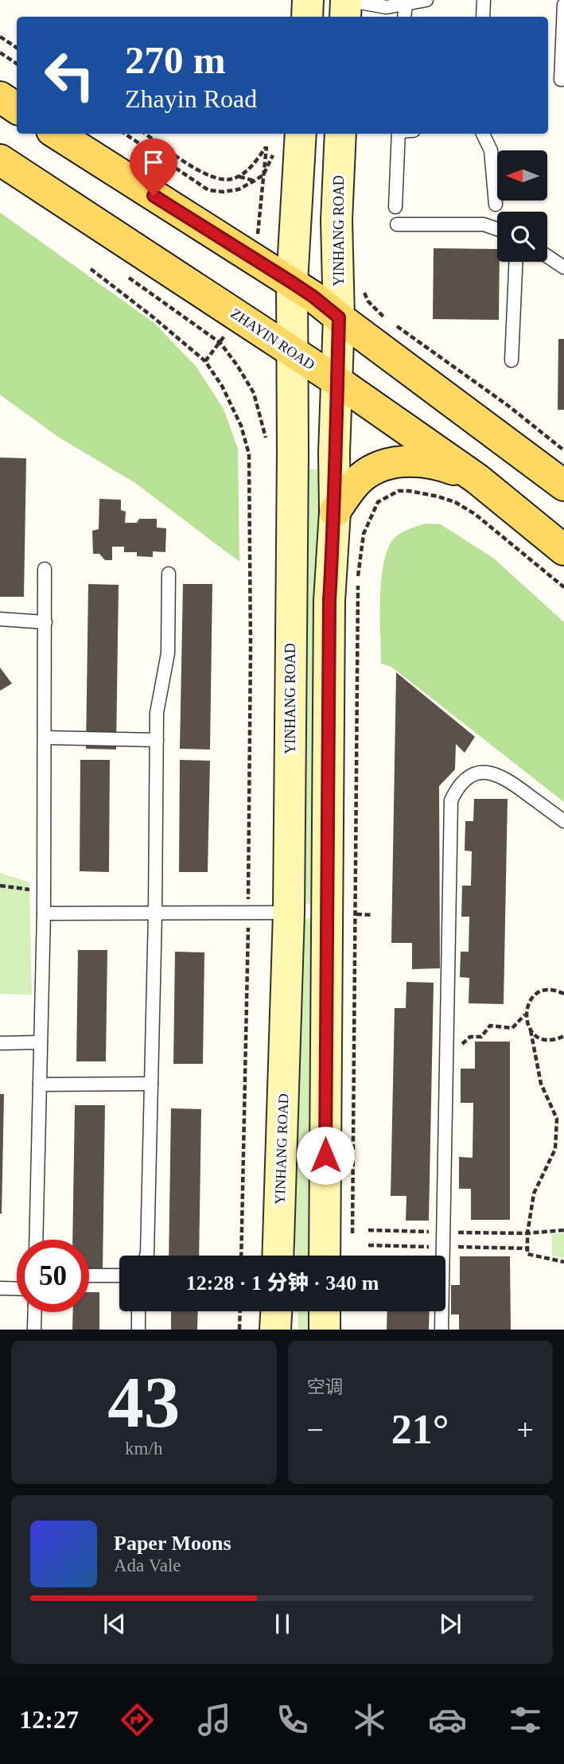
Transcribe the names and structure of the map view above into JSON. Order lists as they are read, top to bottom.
{
  "streets": {
    "main road": ["YINHANG ROAD", "ZHAYIN ROAD"]
  },
  "crossings": [
    ["YINHANG ROAD", "ZHAYIN ROAD"]
  ],
  "north": "left",
  "page": {
    "turn": ["270 m", "Zhayin Road"],
    "limit": "50",
    "trip": "12:28 · 1 分钟 · 340 m",
    "tile": [
      ["43", "km/h"],
      "空调"
    ],
    "heat": ["−", "21°", "+"],
    "song": ["Paper Moons", "Ada Vale"],
    "tabs": "12:27"
  }
}
